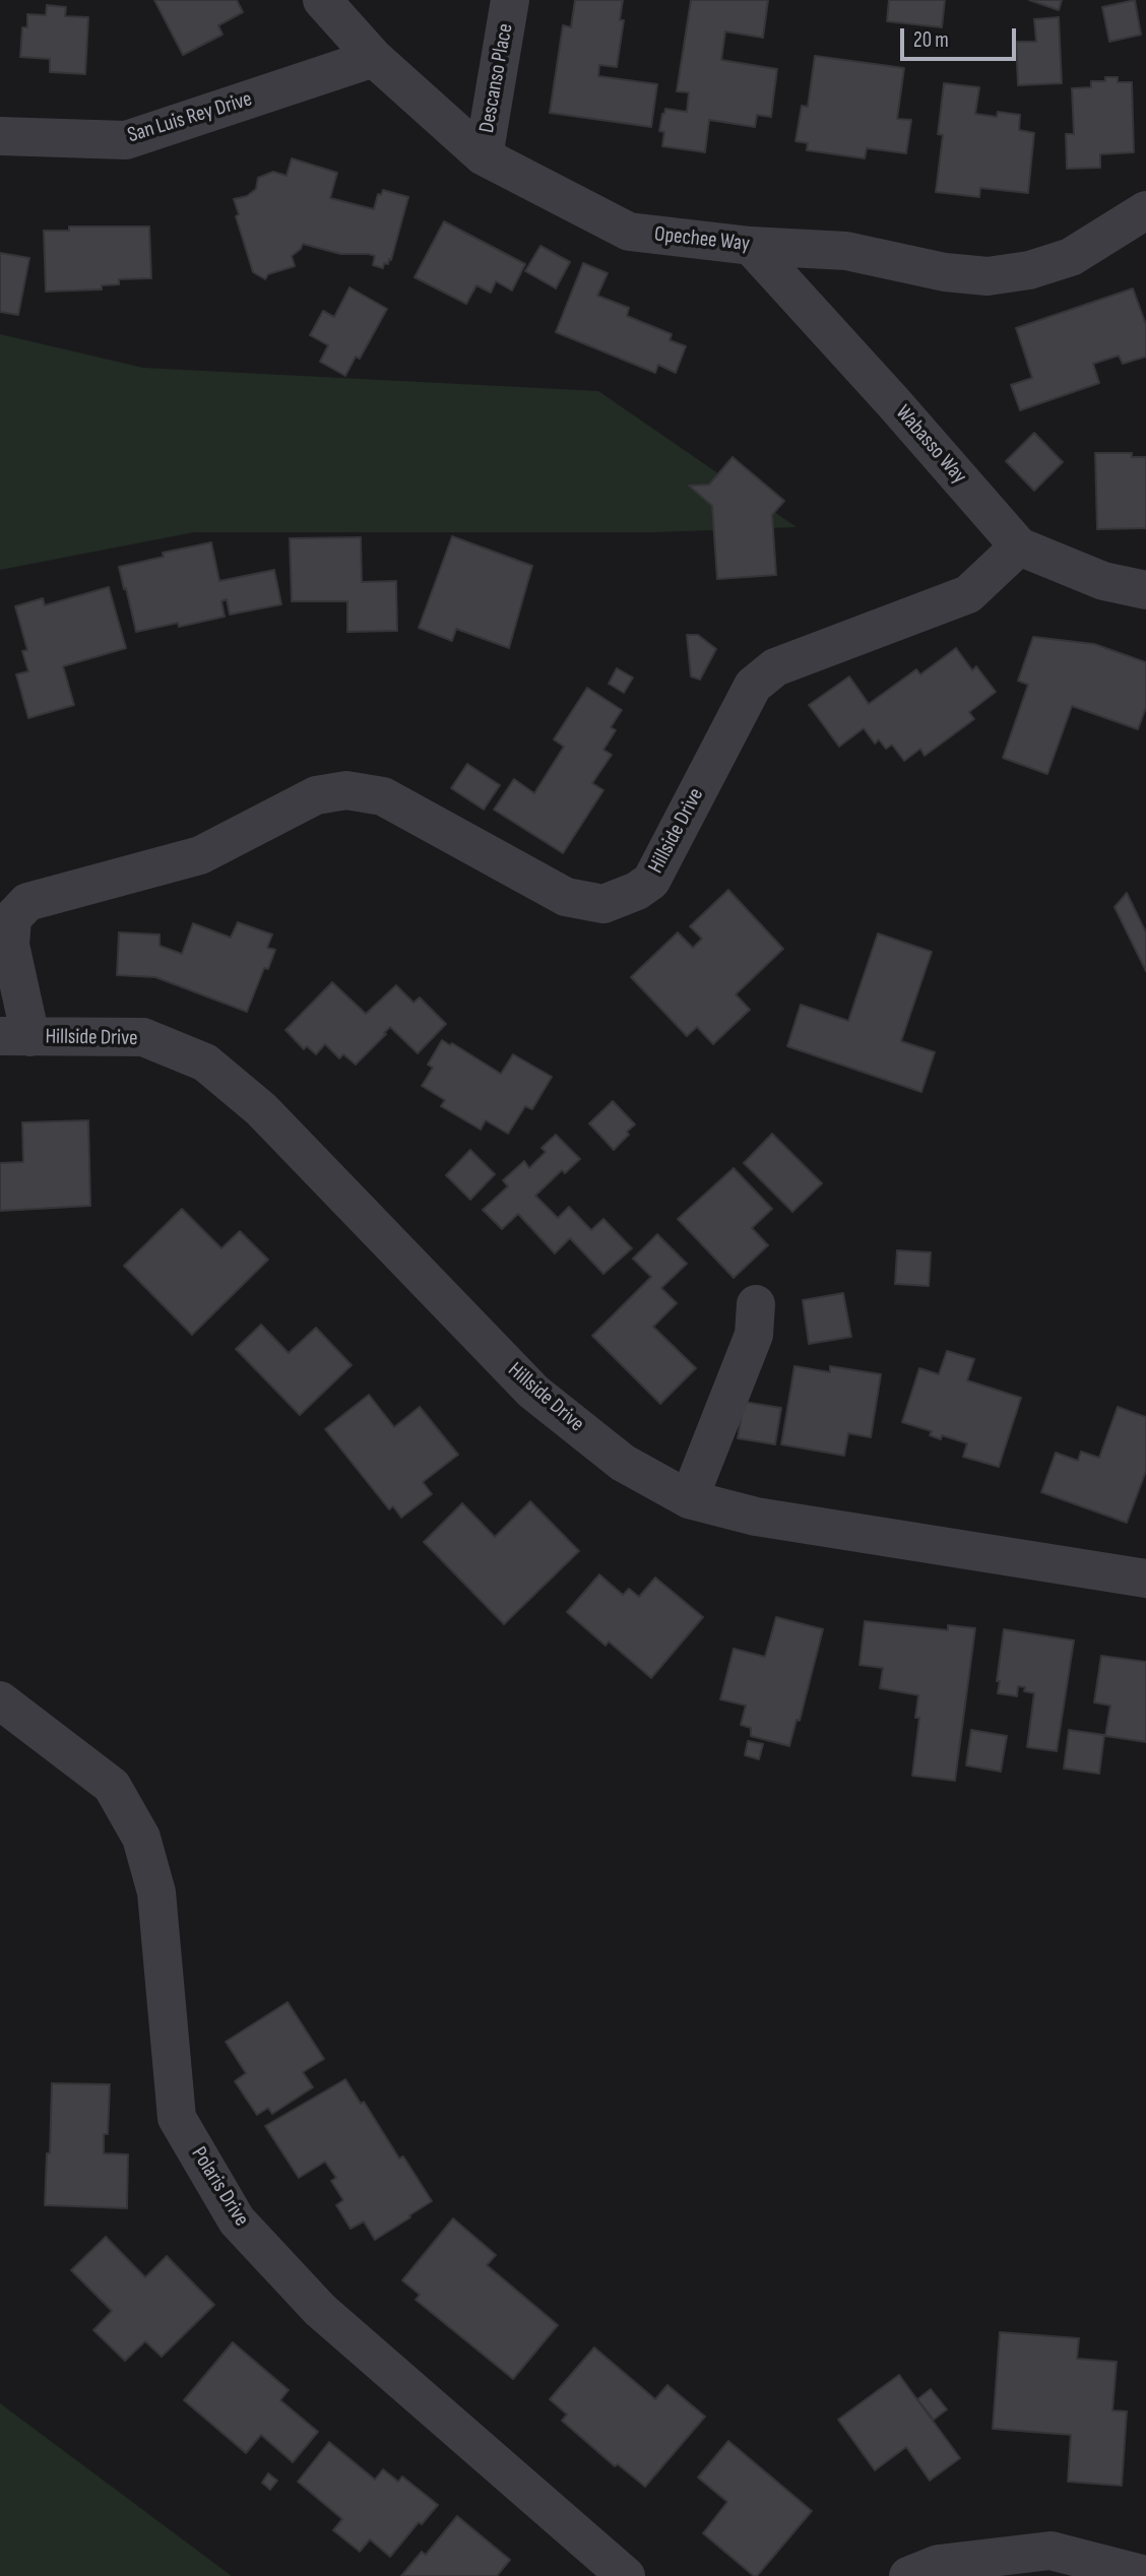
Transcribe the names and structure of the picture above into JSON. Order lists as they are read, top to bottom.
{
  "streets": {
    "street": [
      "Descanso Place",
      "San Luis Rey Drive",
      "Opechee Way",
      "Wabasso Way",
      "Hillside Drive",
      "Polaris Drive"
    ]
  },
  "crossings": [
    ["Descanso Place", "Opechee Way"],
    ["San Luis Rey Drive", "Opechee Way"],
    ["Opechee Way", "Wabasso Way"],
    ["Wabasso Way", "Hillside Drive"]
  ],
  "scale_bar": "20 m"
}
